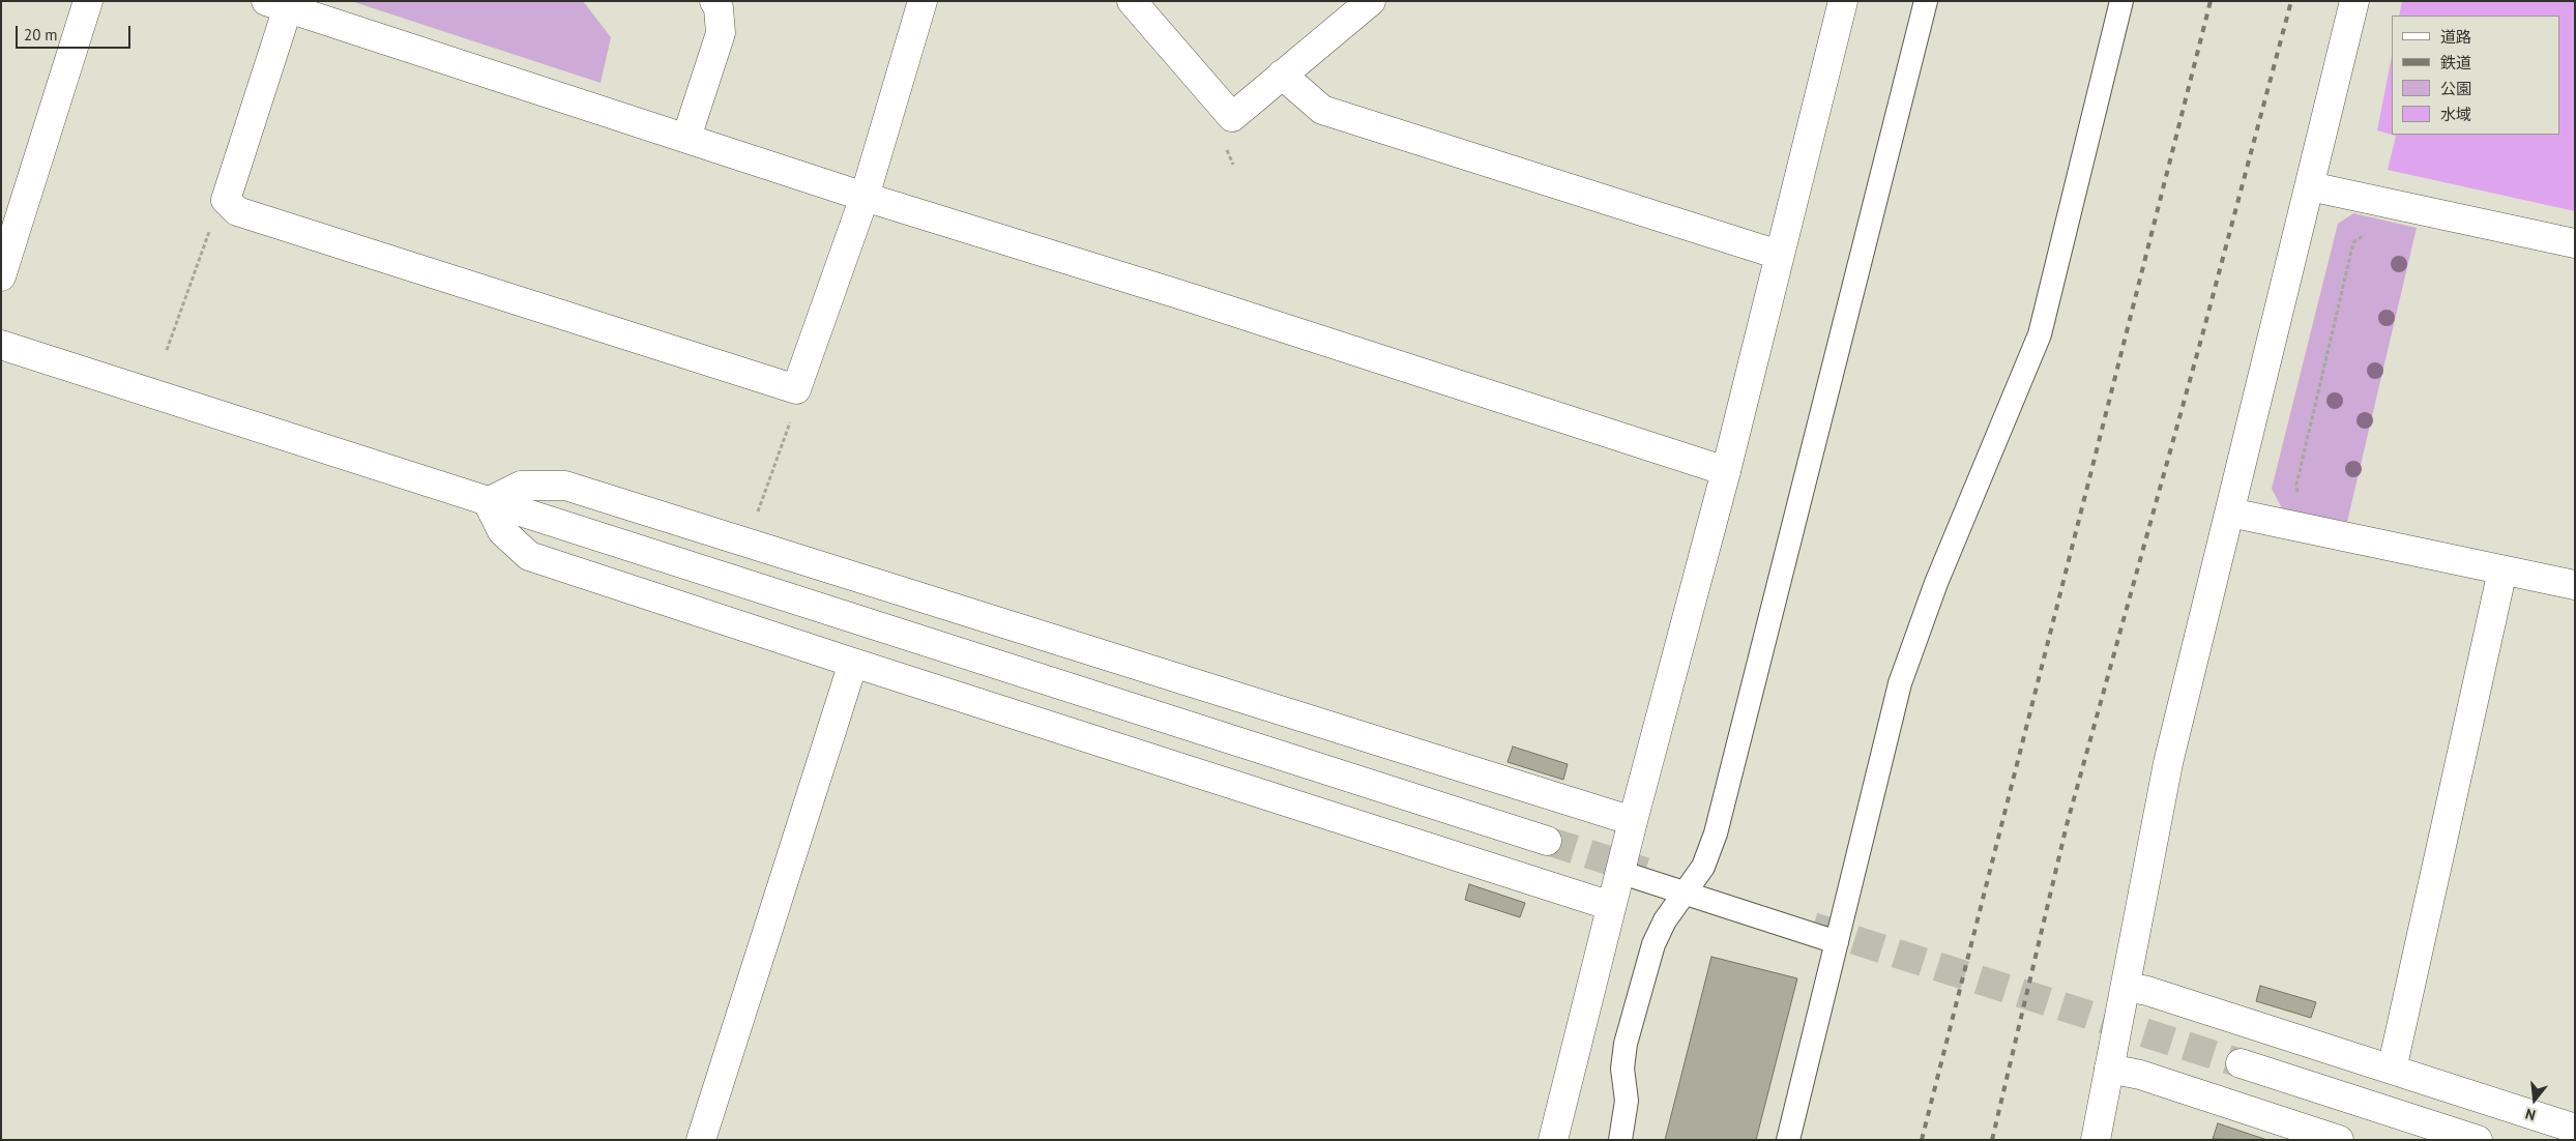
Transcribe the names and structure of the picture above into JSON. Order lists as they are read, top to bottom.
{
  "legend": [
    "道路",
    "鉄道",
    "公園",
    "水域"
  ],
  "scale_bar": "20 m",
  "north": "bottom"
}
